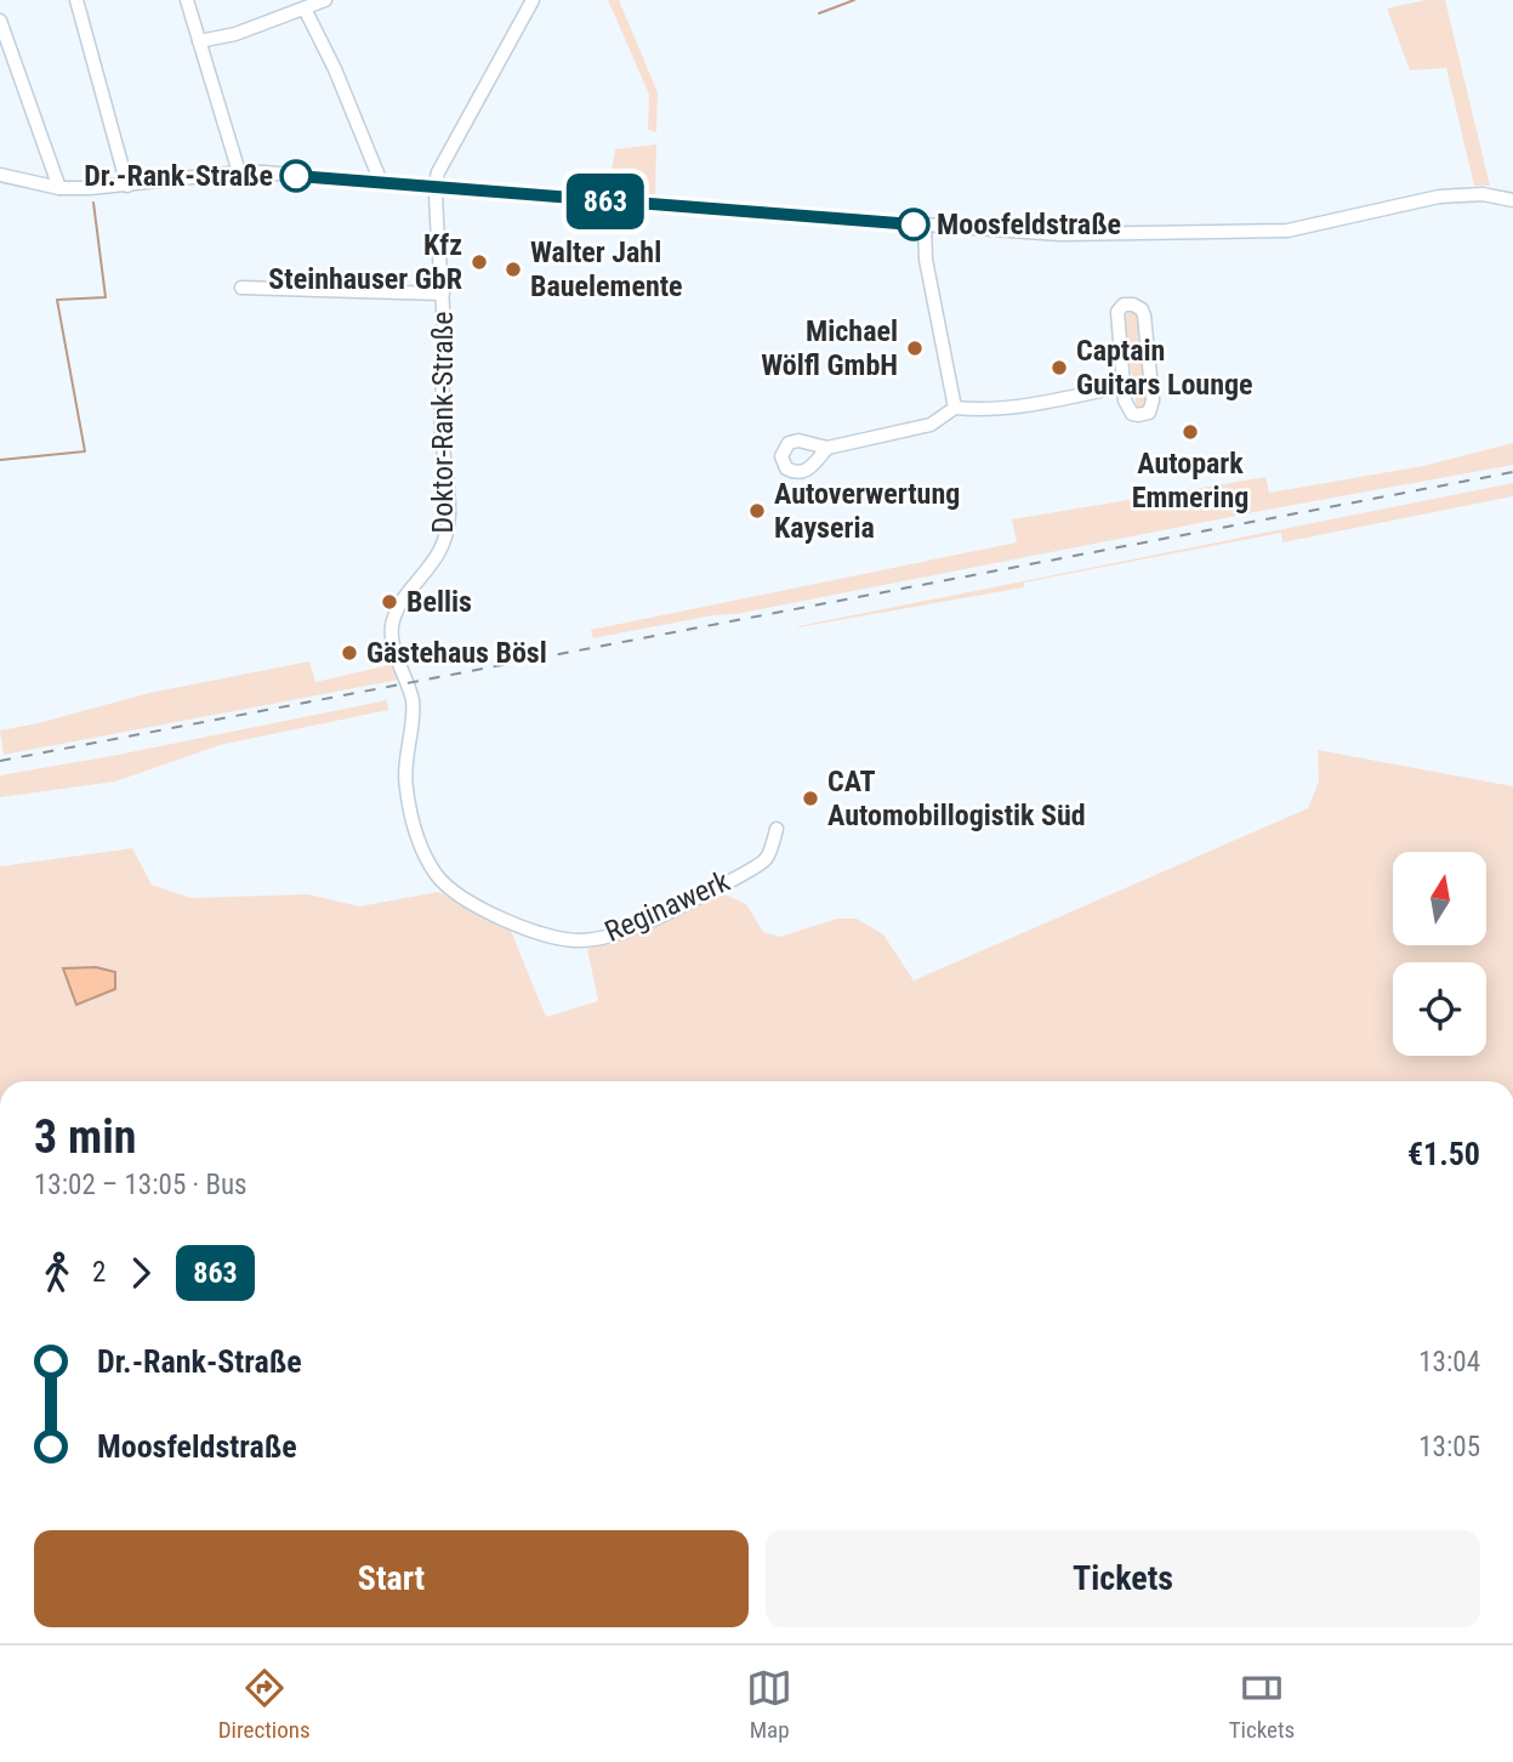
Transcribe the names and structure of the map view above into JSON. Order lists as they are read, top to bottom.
{
  "streets": {
    "street": ["Doktor-Rank-Straße", "Reginawerk"]
  },
  "crossings": [
    ["Doktor-Rank-Straße", "Reginawerk"]
  ],
  "places": [
    "Dr.-Rank-Straße",
    "Moosfeldstraße",
    "Kfz Steinhauser GbR",
    "Walter Jahl Bauelemente",
    "Michael Wölfl GmbH",
    "Captain Guitars Lounge",
    "Autopark Emmering",
    "Autoverwertung Kayseria",
    "Bellis",
    "Gästehaus Bösl",
    "CAT Automobillogistik Süd"
  ],
  "lines": ["bus line 863"],
  "north": "top",
  "page": {
    "on_map": "863",
    "heading": ["3 min", "13:02 – 13:05 · Bus", "€1.50"],
    "legs": ["2", "863"],
    "list": [
      {
        "name": "Dr.-Rank-Straße",
        "value": "13:04"
      },
      {
        "name": "Moosfeldstraße",
        "value": "13:05"
      }
    ],
    "buttons": ["Start", "Tickets"],
    "tabs": ["Directions", "Map", "Tickets"]
  }
}
